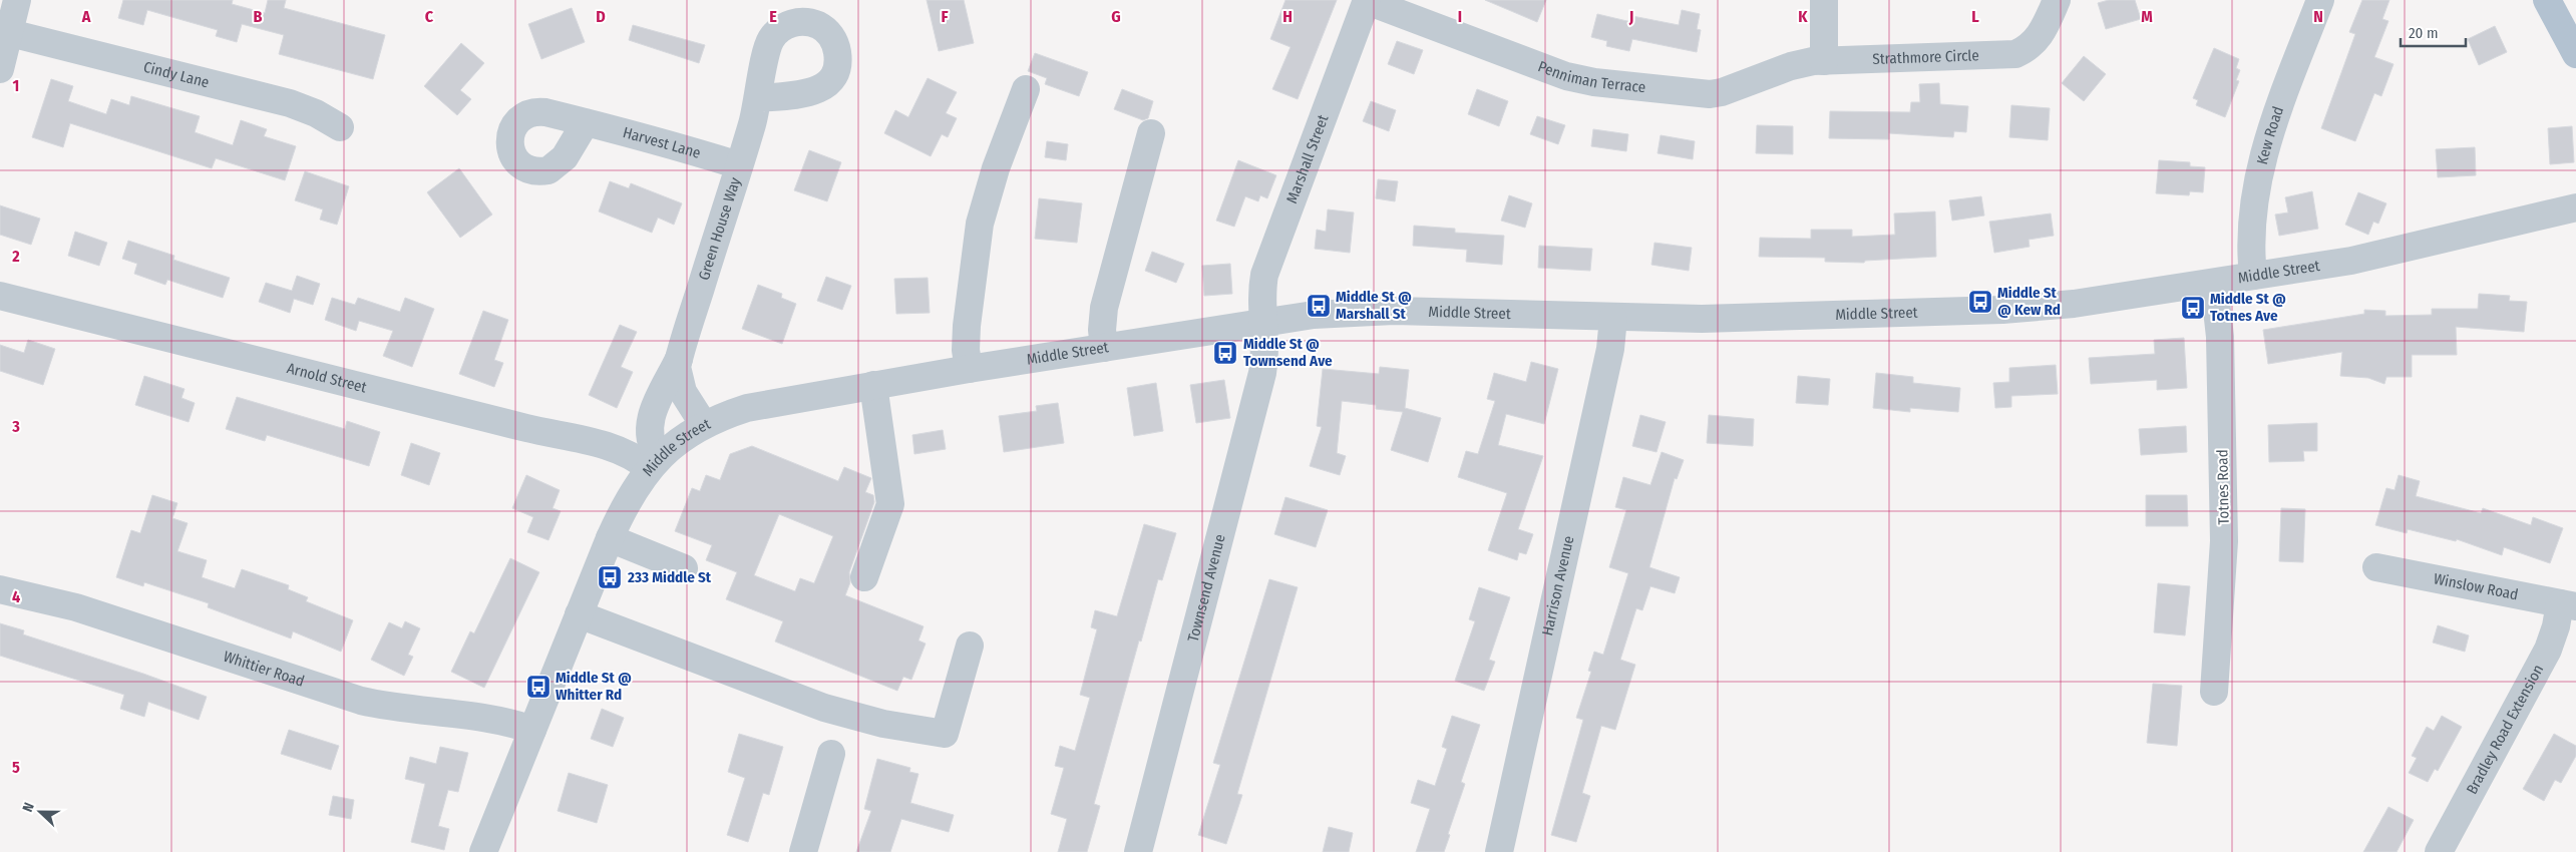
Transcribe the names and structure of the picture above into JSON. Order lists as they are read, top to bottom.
{
  "streets": {
    "street": [
      "Strathmore Circle",
      "Cindy Lane",
      "Penniman Terrace",
      "Kew Road",
      "Harvest Lane",
      "Marshall Street",
      "Green House Way",
      "Middle Street",
      "Arnold Street",
      "Totnes Road",
      "Harrison Avenue",
      "Winslow Road",
      "Townsend Avenue",
      "Whittier Road",
      "Bradley Road Extension"
    ]
  },
  "crossings": [
    ["Strathmore Circle", "Penniman Terrace"],
    ["Penniman Terrace", "Marshall Street"],
    ["Kew Road", "Middle Street"],
    ["Harvest Lane", "Green House Way"],
    ["Marshall Street", "Middle Street"],
    ["Marshall Street", "Townsend Avenue"],
    ["Middle Street", "Arnold Street"],
    ["Middle Street", "Totnes Road"],
    ["Middle Street", "Harrison Avenue"],
    ["Middle Street", "Townsend Avenue"],
    ["Middle Street", "Whittier Road"],
    ["Winslow Road", "Bradley Road Extension"]
  ],
  "places": {
    "bus stop": [
      "Middle St @ Kew Rd",
      "Middle St @ Marshall St",
      "Middle St @ Totnes Ave",
      "Middle St @ Townsend Ave",
      "233 Middle St",
      "Middle St @ Whitter Rd"
    ]
  },
  "scale_bar": "20 m",
  "north": "left",
  "grid": {
    "columns": [
      "A",
      "B",
      "C",
      "D",
      "E",
      "F",
      "G",
      "H",
      "I",
      "J",
      "K",
      "L",
      "M",
      "N"
    ],
    "rows": [
      "1",
      "2",
      "3",
      "4",
      "5"
    ]
  }
}
